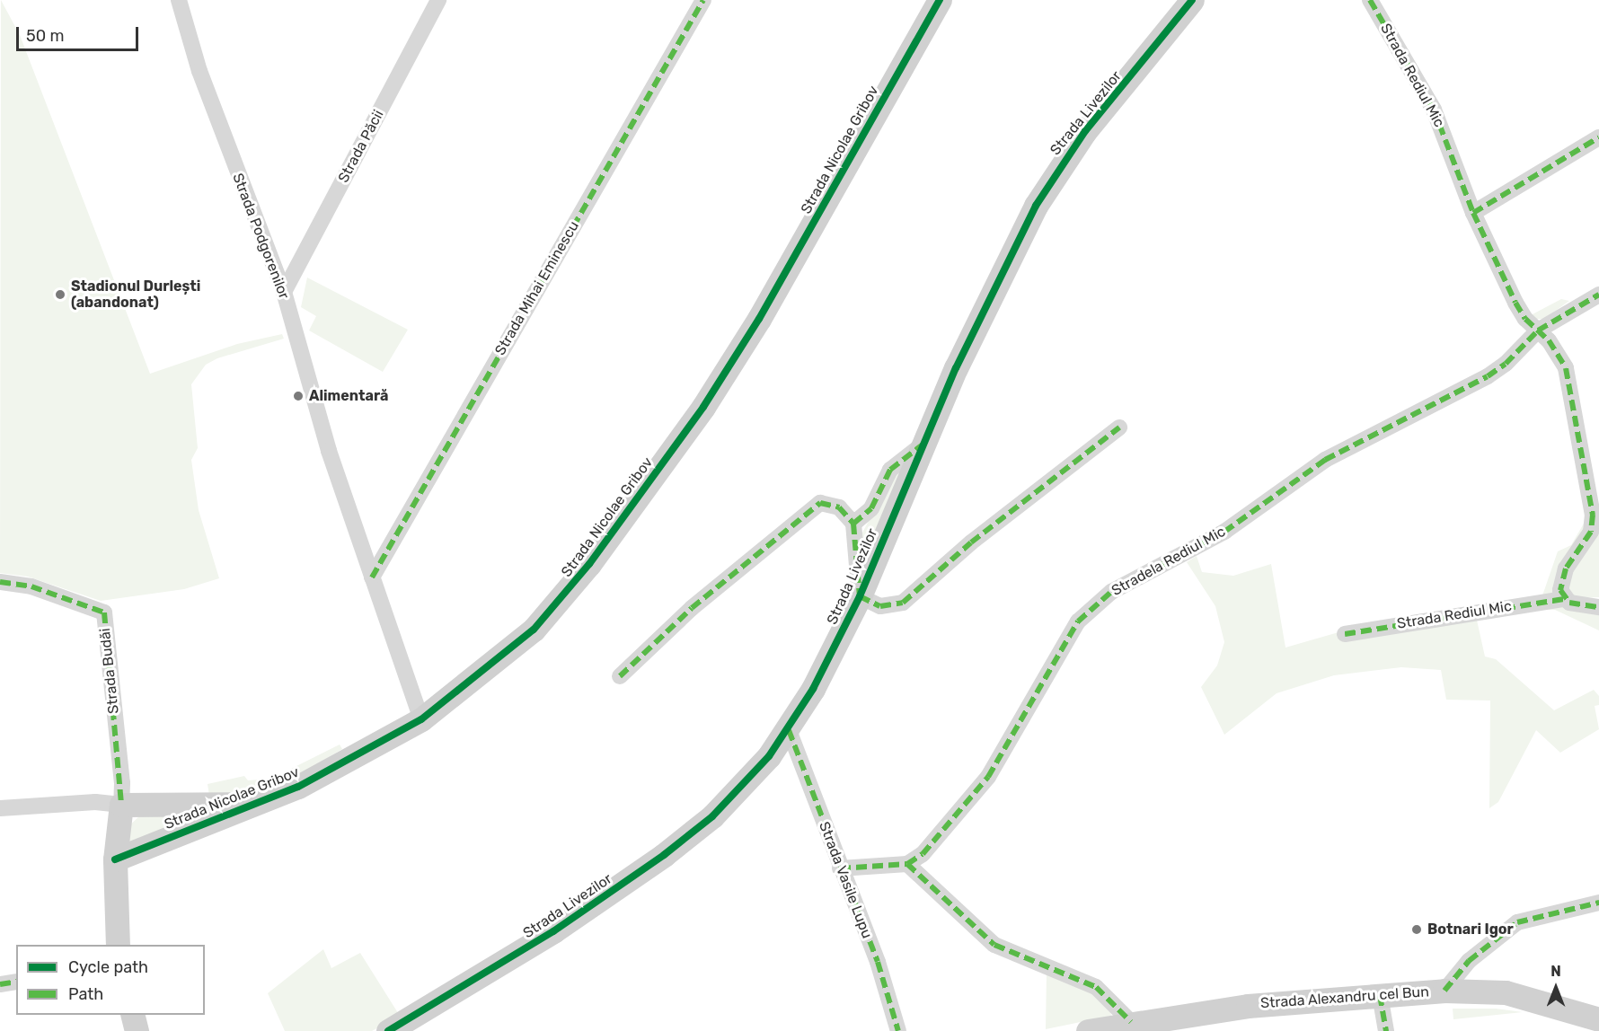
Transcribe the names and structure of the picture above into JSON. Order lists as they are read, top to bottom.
{
  "streets": {
    "street": [
      "Strada Rediul Mic",
      "Strada Livezilor",
      "Strada Păcii",
      "Strada Nicolae Gribov",
      "Strada Podgorenilor",
      "Strada Mihai Eminescu",
      "Stradela Rediul Mic",
      "Strada Budăi",
      "Strada Vasile Lupu",
      "Strada Alexandru cel Bun"
    ]
  },
  "crossings": [
    ["Strada Rediul Mic", "Stradela Rediul Mic"],
    ["Strada Livezilor", "Strada Vasile Lupu"],
    ["Strada Păcii", "Strada Podgorenilor"],
    ["Strada Nicolae Gribov", "Strada Podgorenilor"],
    ["Strada Nicolae Gribov", "Strada Budăi"],
    ["Strada Podgorenilor", "Strada Mihai Eminescu"]
  ],
  "places": ["Stadionul Durlești (abandonat)", "Alimentară", "Botnari Igor"],
  "legend": ["Cycle path", "Path"],
  "scale_bar": "50 m",
  "north": "top"
}
